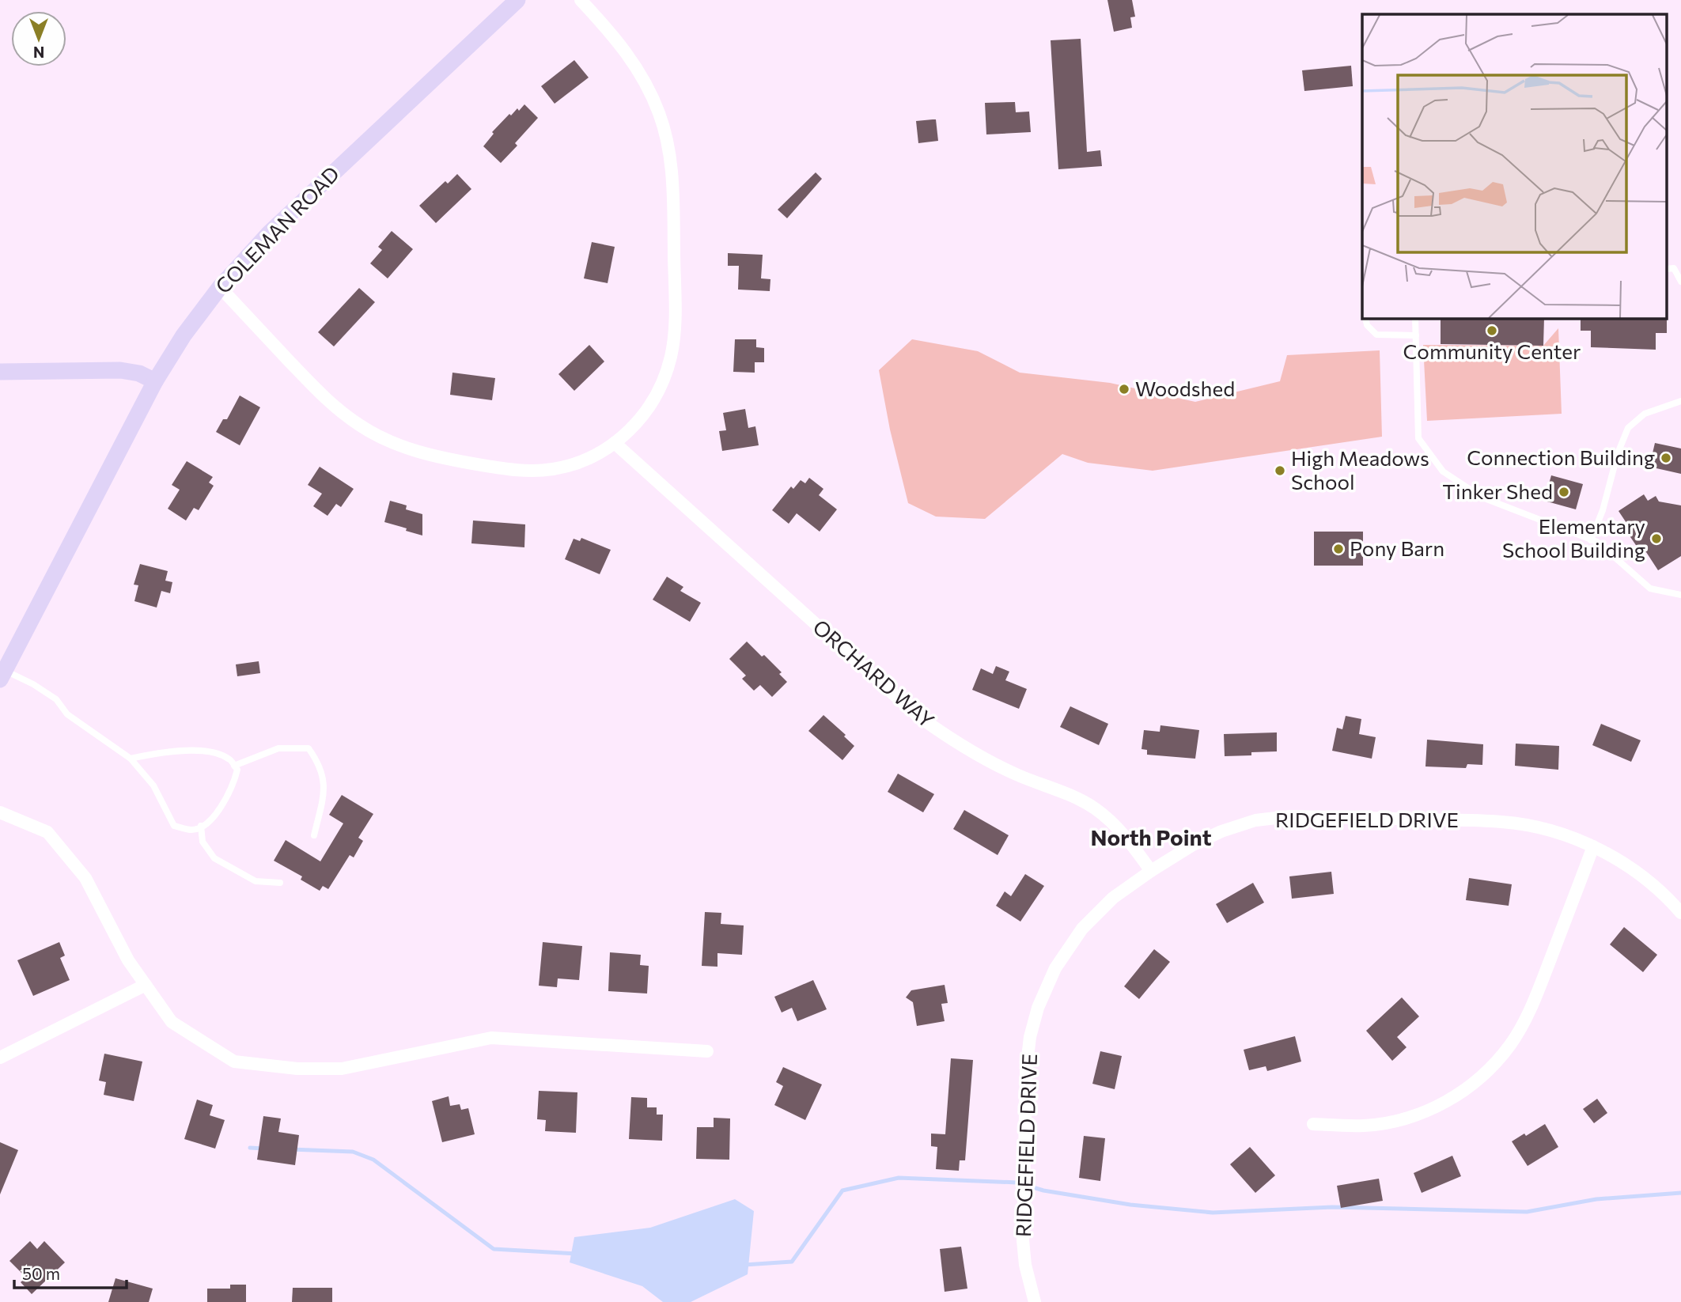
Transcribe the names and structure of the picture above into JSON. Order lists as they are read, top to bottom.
{
  "streets": {
    "street": ["COLEMAN ROAD", "ORCHARD WAY", "RIDGEFIELD DRIVE"]
  },
  "crossings": [
    ["ORCHARD WAY", "RIDGEFIELD DRIVE"]
  ],
  "districts": ["North Point"],
  "places": [
    "Community Center",
    "Woodshed",
    "Connection Building",
    "High Meadows School",
    "Tinker Shed",
    "Elementary School Building",
    "Pony Barn"
  ],
  "scale_bar": "50 m",
  "north": "bottom"
}
